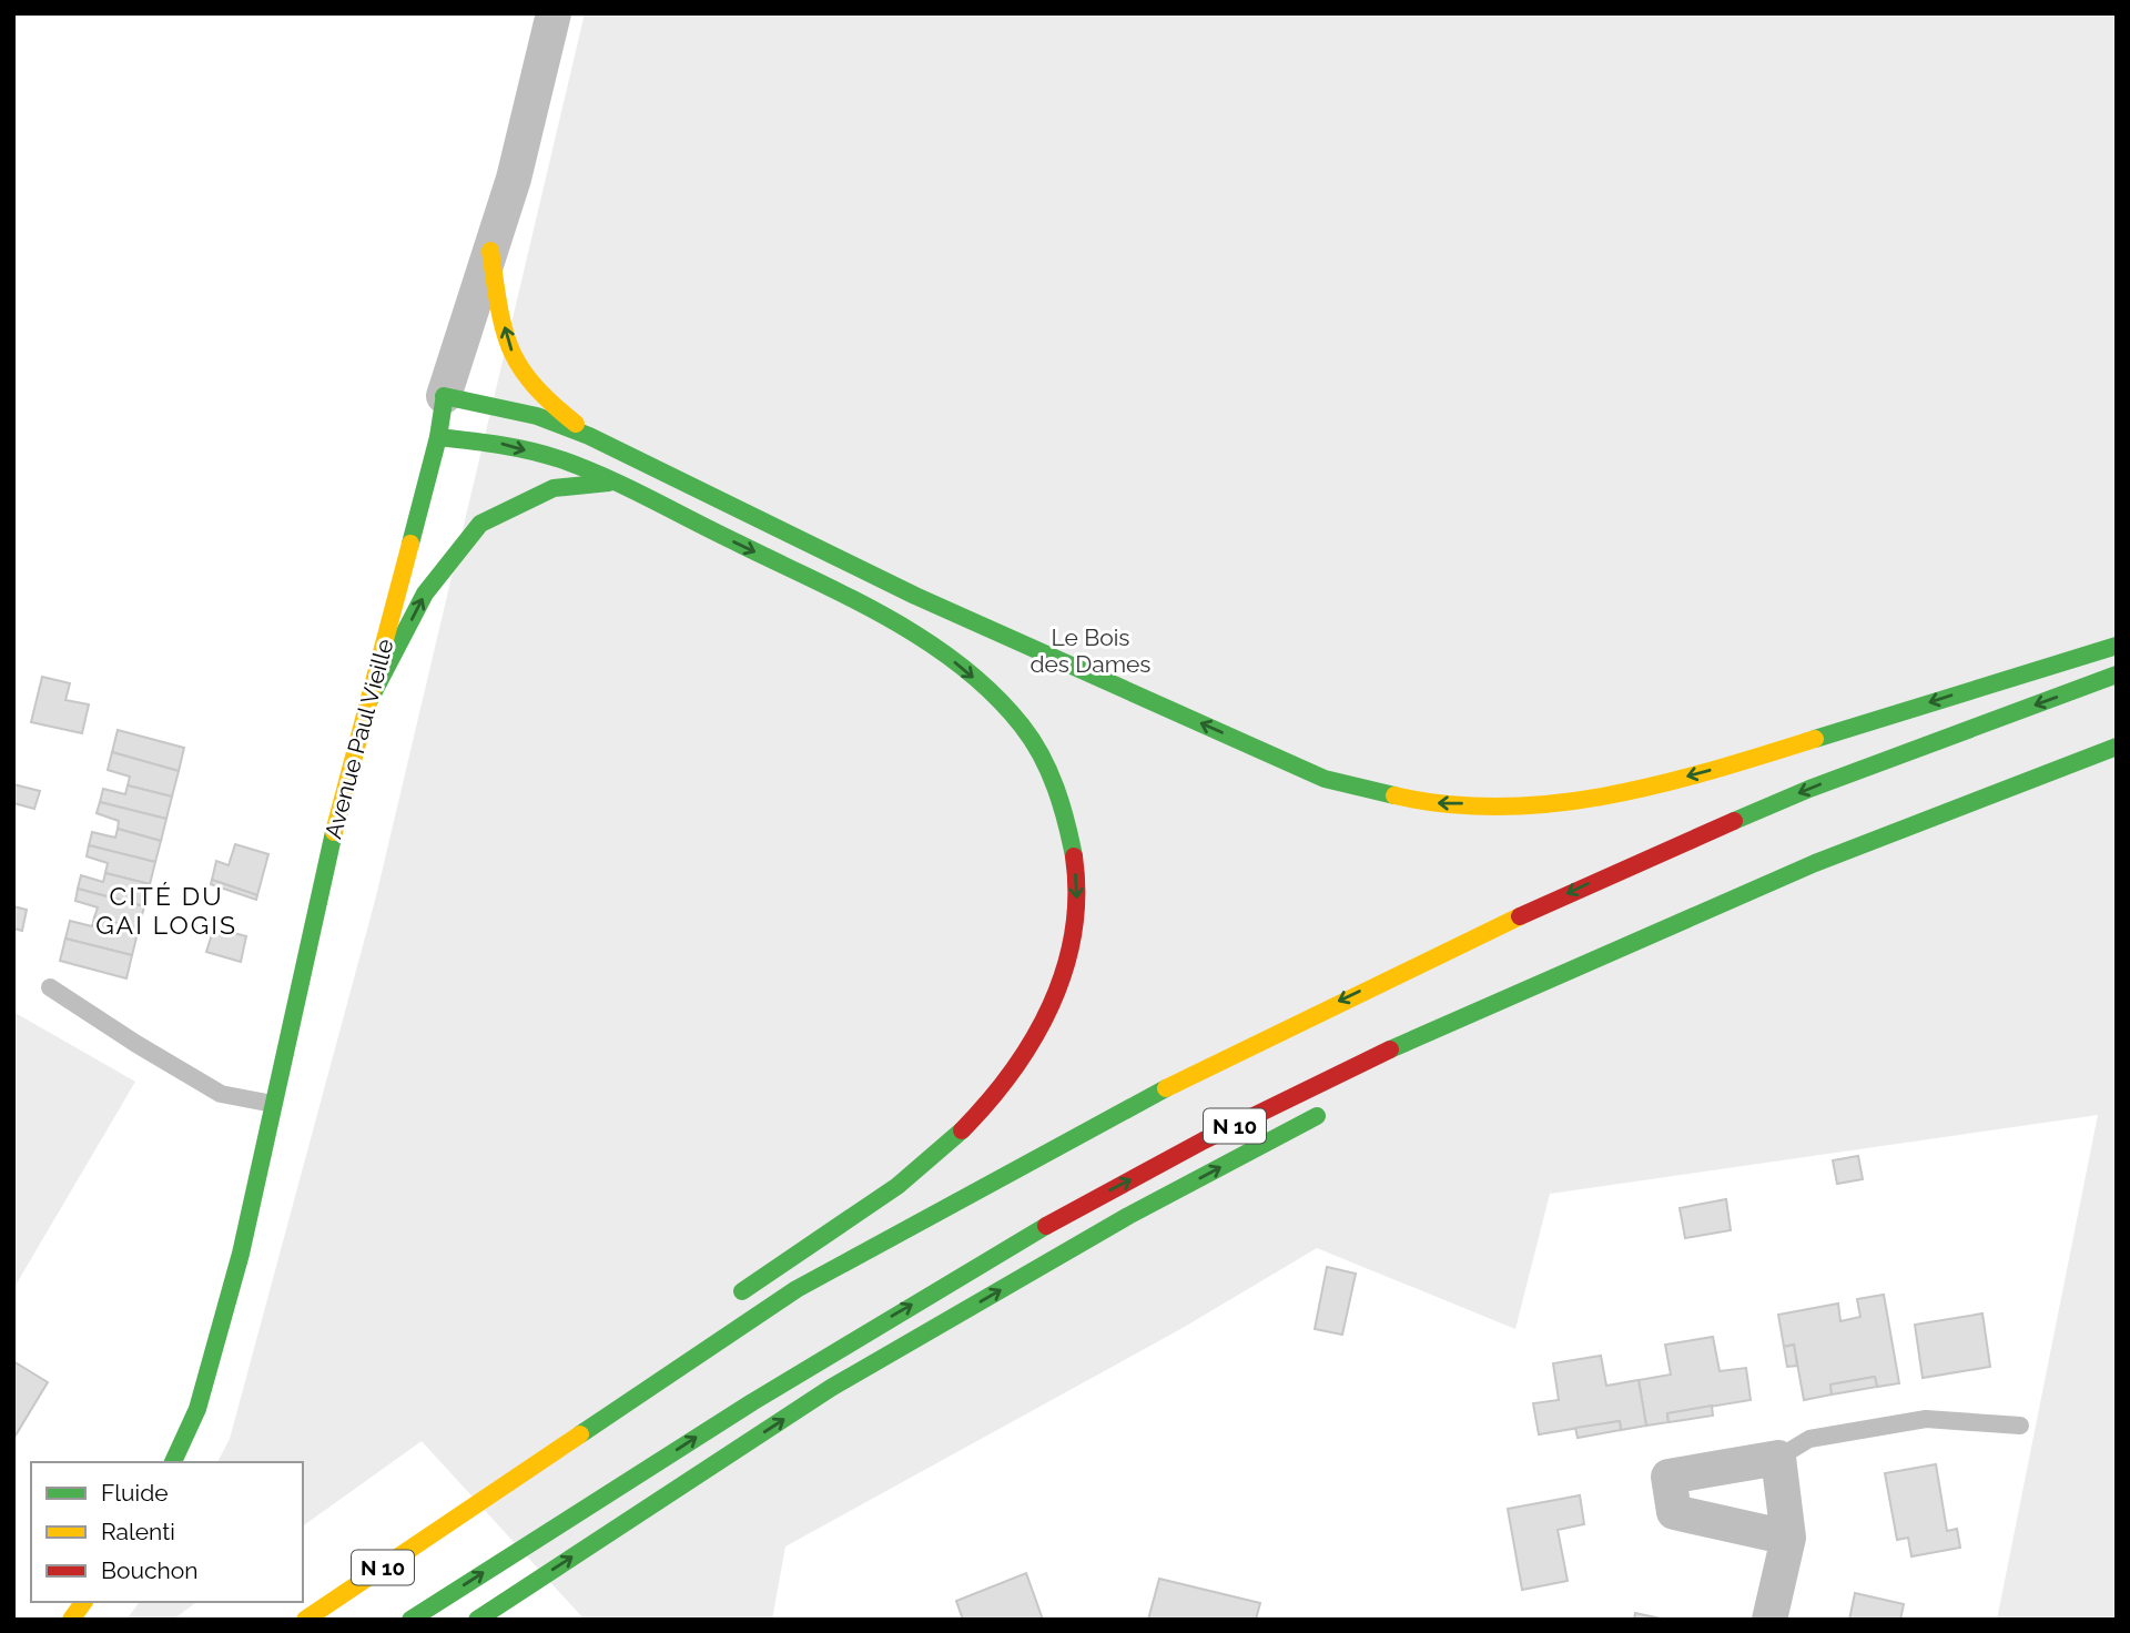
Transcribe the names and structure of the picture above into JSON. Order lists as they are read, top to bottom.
{
  "streets": {
    "main road": ["Avenue Paul Vieille", "N 10"]
  },
  "districts": ["CITÉ DU GAI LOGIS"],
  "parks": ["Le Bois des Dames"],
  "legend": ["Fluide", "Ralenti", "Bouchon"]
}
